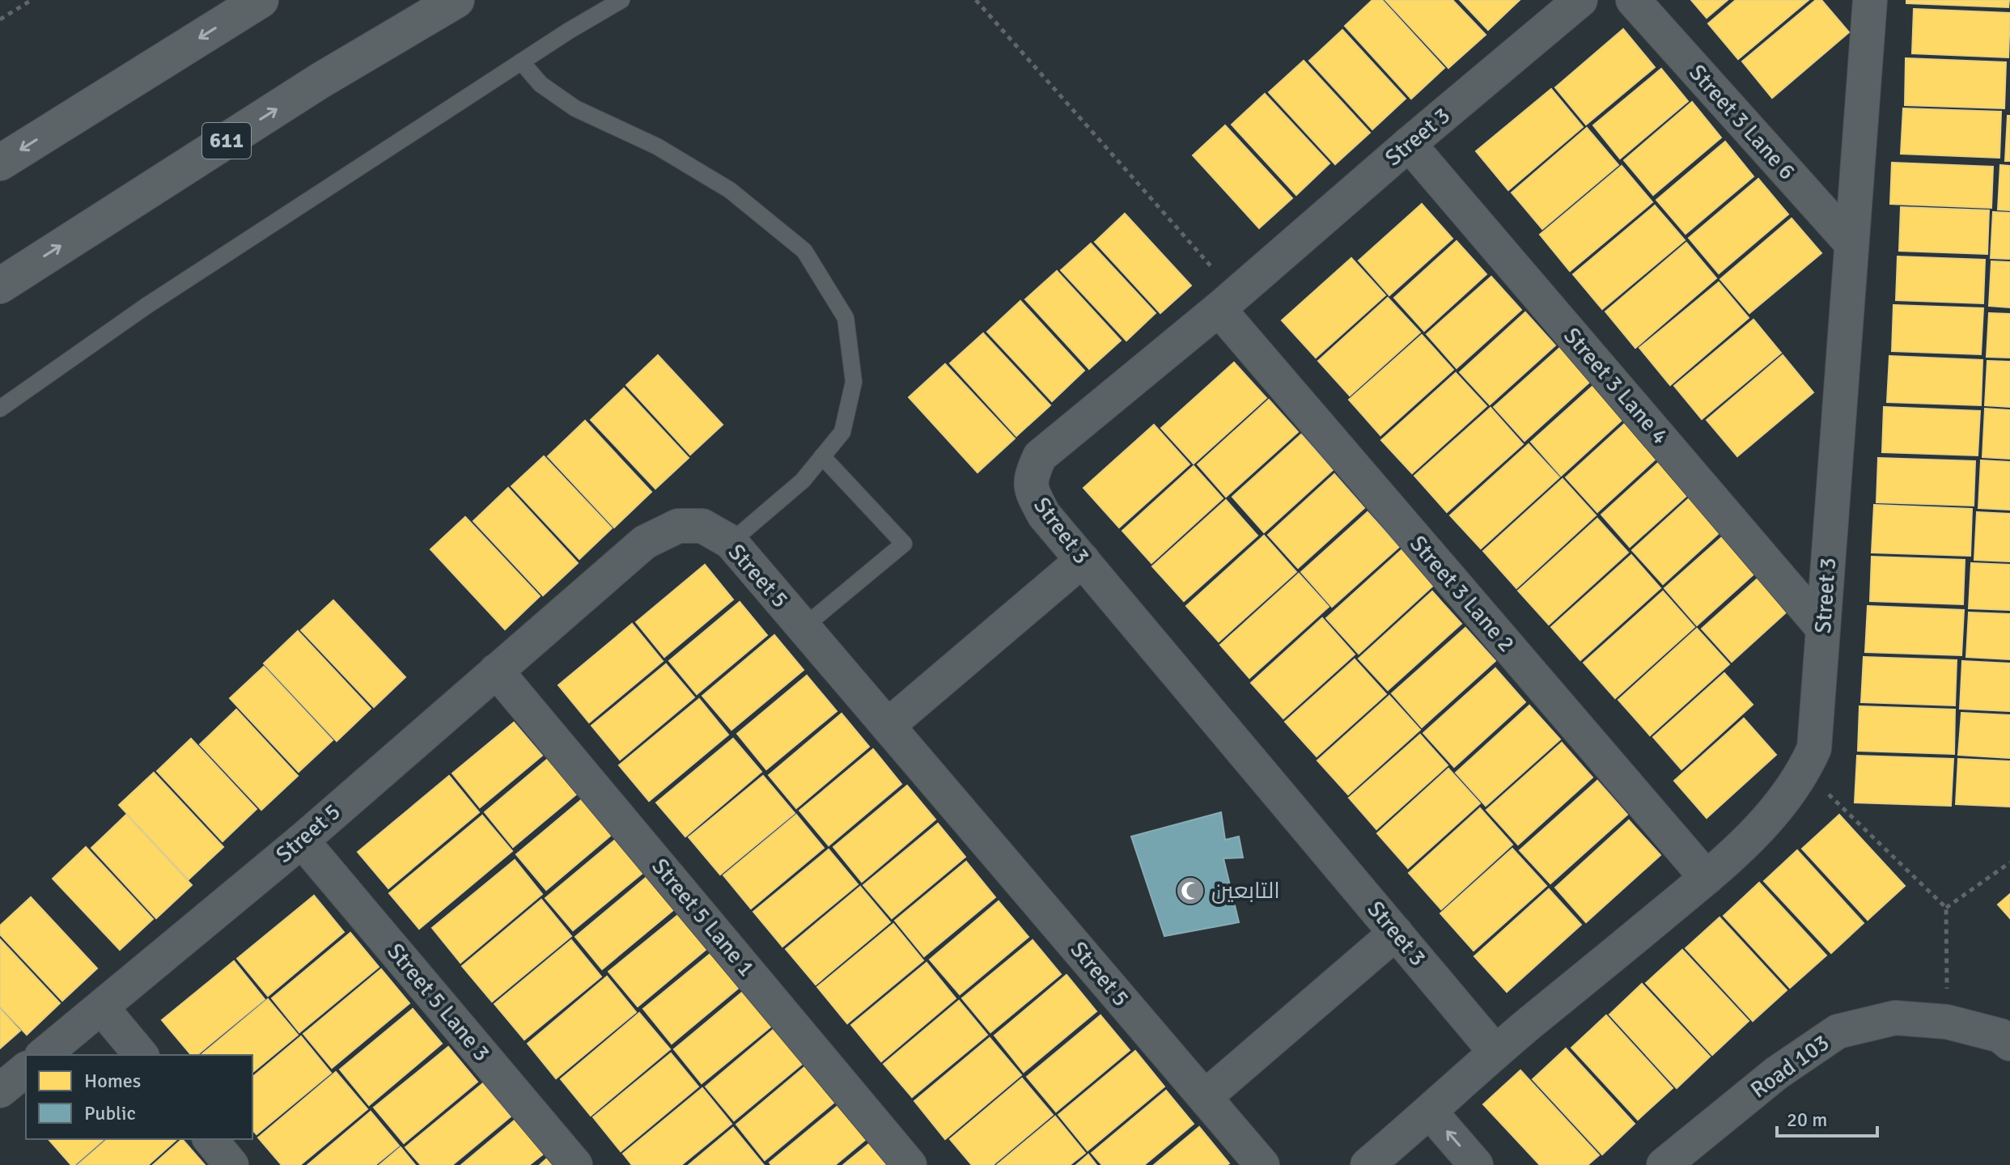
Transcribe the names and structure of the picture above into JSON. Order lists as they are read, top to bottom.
{
  "streets": {
    "main road": ["611"],
    "street": [
      "Street 3 Lane 6",
      "Street 3",
      "Street 3 Lane 4",
      "Street 5",
      "Street 3 Lane 2",
      "Street 5 Lane 1",
      "Street 5 Lane 3",
      "Road 103"
    ]
  },
  "crossings": [
    ["Street 3 Lane 6", "Street 3"],
    ["Street 3", "Street 3 Lane 4"],
    ["Street 3", "Street 3 Lane 2"],
    ["Street 5", "Street 5 Lane 1"],
    ["Street 5", "Street 5 Lane 3"]
  ],
  "places": {
    "mosque": ["التابعين"]
  },
  "legend": ["Homes", "Public"],
  "scale_bar": "20 m"
}
